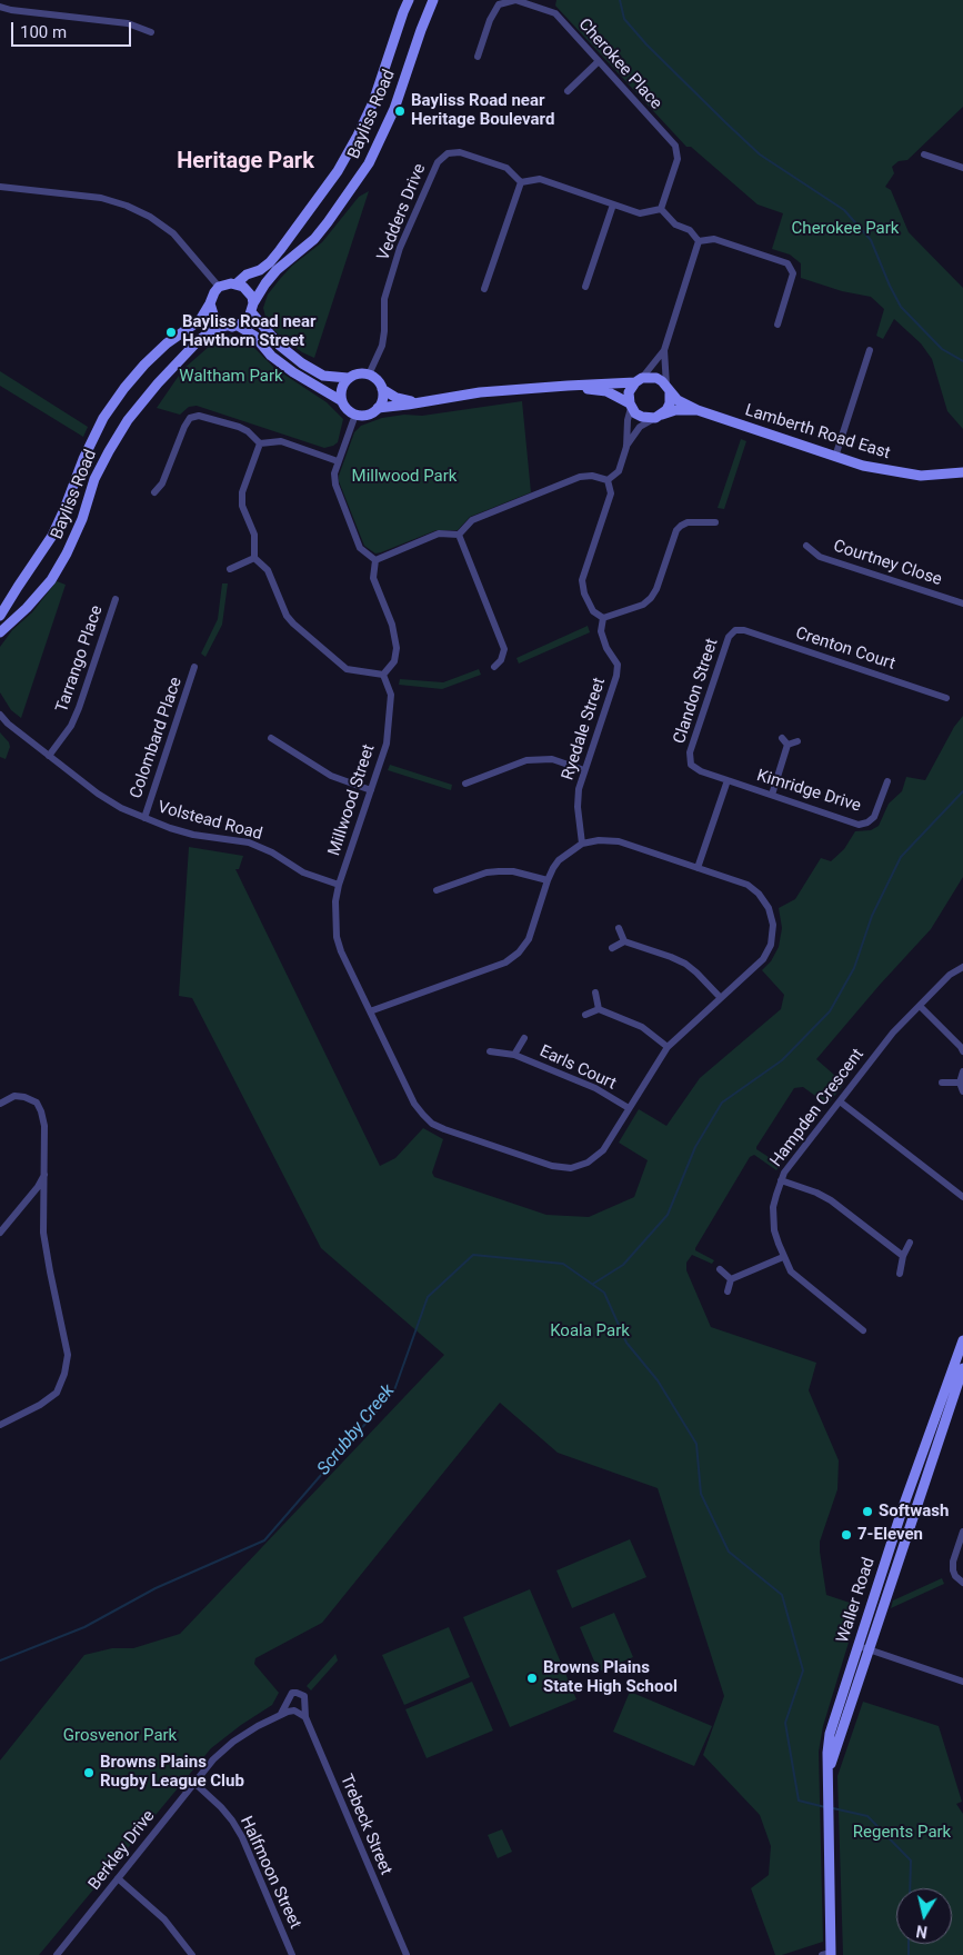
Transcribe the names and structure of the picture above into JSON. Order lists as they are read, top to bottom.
{
  "streets": {
    "street": [
      "Cherokee Place",
      "Bayliss Road",
      "Vedders Drive",
      "Lamberth Road East",
      "Courtney Close",
      "Crenton Court",
      "Tarrango Place",
      "Clandon Street",
      "Ryedale Street",
      "Colombard Place",
      "Kimridge Drive",
      "Millwood Street",
      "Volstead Road",
      "Earls Court",
      "Hampden Crescent",
      "Waller Road",
      "Trebeck Street",
      "Berkley Drive",
      "Halfmoon Street"
    ]
  },
  "crossings": [
    ["Crenton Court", "Clandon Street"],
    ["Tarrango Place", "Volstead Road"],
    ["Clandon Street", "Kimridge Drive"],
    ["Ryedale Street", "Millwood Street"],
    ["Colombard Place", "Volstead Road"],
    ["Millwood Street", "Volstead Road"],
    ["Millwood Street", "Earls Court"],
    ["Trebeck Street", "Berkley Drive"],
    ["Berkley Drive", "Halfmoon Street"]
  ],
  "districts": ["Heritage Park"],
  "water": ["Scrubby Creek"],
  "parks": [
    "Cherokee Park",
    "Waltham Park",
    "Millwood Park",
    "Koala Park",
    "Grosvenor Park",
    "Regents Park"
  ],
  "places": [
    "Bayliss Road near Heritage Boulevard",
    "Bayliss Road near Hawthorn Street",
    "Softwash",
    "7-Eleven",
    "Browns Plains State High School",
    "Browns Plains Rugby League Club"
  ],
  "scale_bar": "100 m",
  "north": "bottom"
}
